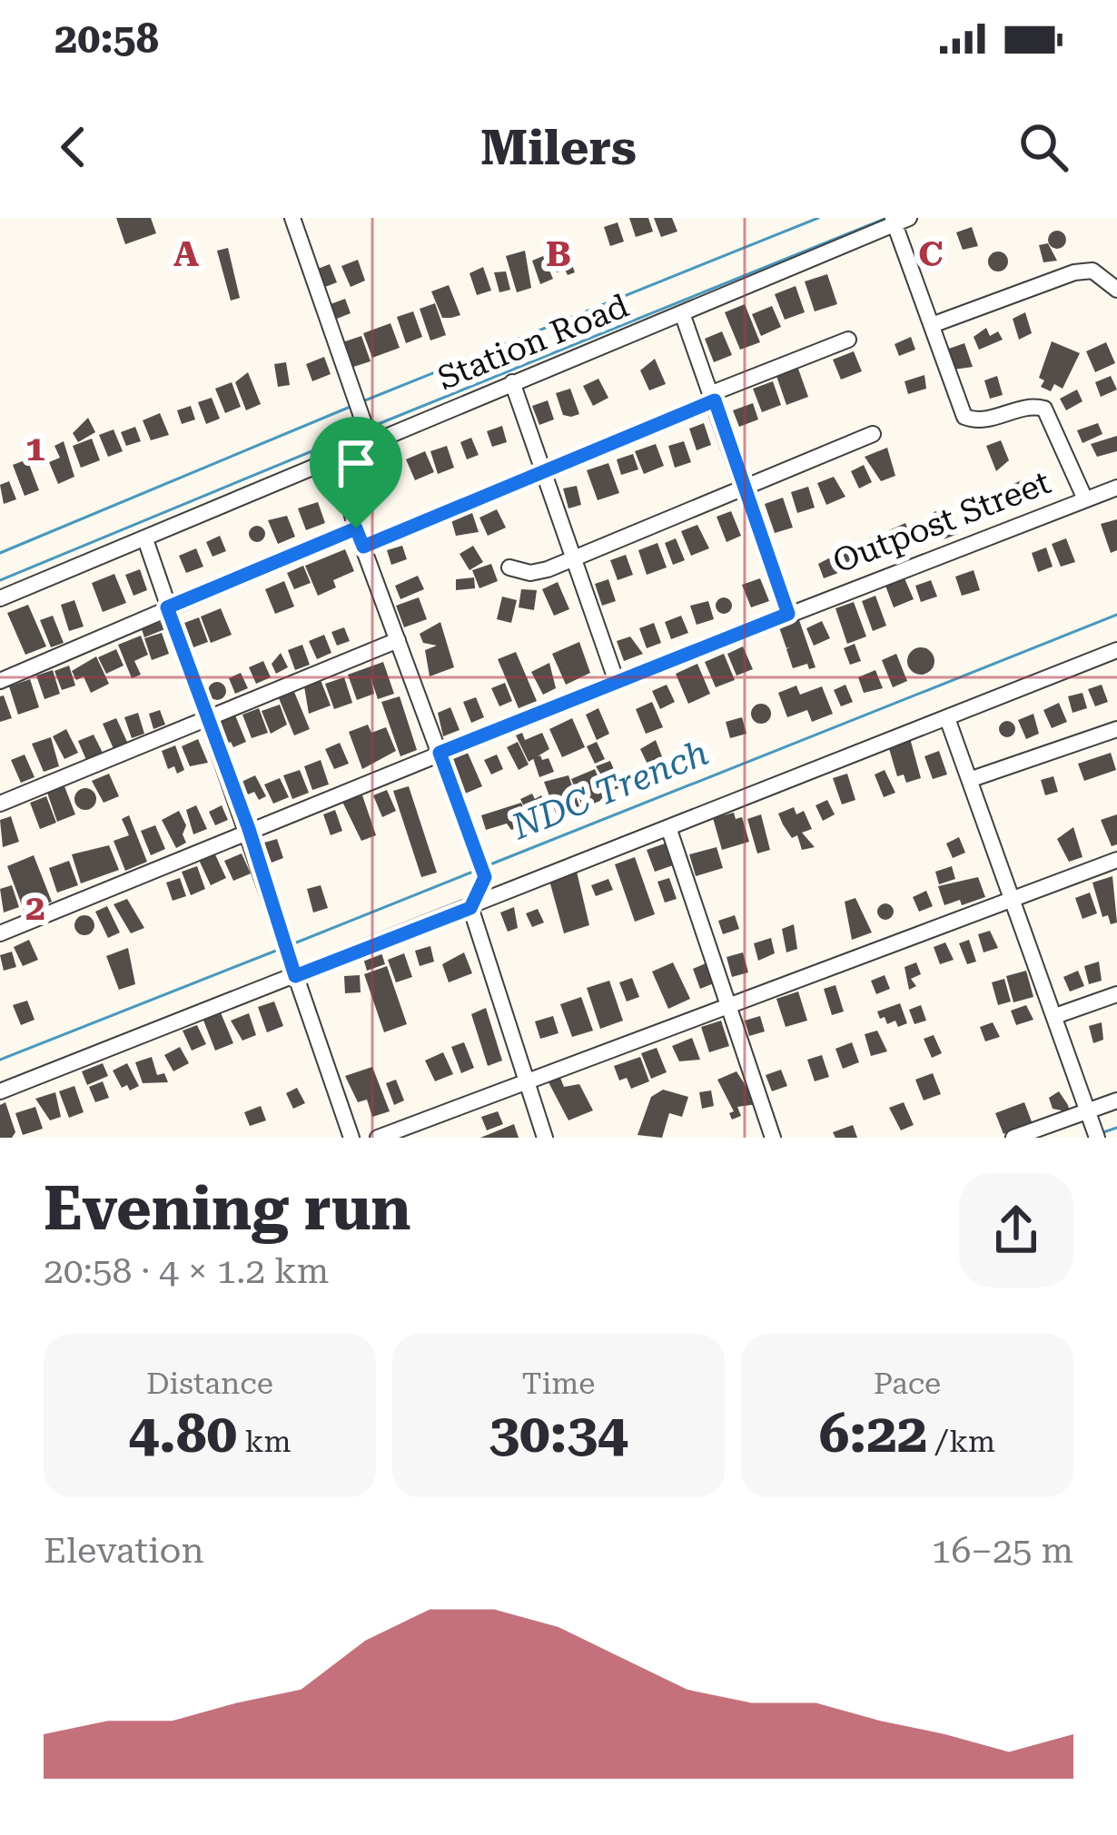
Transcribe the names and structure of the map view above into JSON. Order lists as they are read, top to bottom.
{
  "streets": {
    "street": ["Station Road", "Outpost Street"]
  },
  "water": ["NDC Trench"],
  "page": {
    "status": "20:58",
    "header": "Milers",
    "heading": ["Evening run", "20:58 · 4 × 1.2 km"],
    "stats": [
      ["Distance", "4.80 km"],
      ["Time", "30:34"],
      ["Pace", "6:22 /km"]
    ],
    "chart": ["Elevation", "16–25 m"]
  },
  "grid": {
    "columns": ["A", "B", "C"],
    "rows": ["1", "2"]
  }
}
